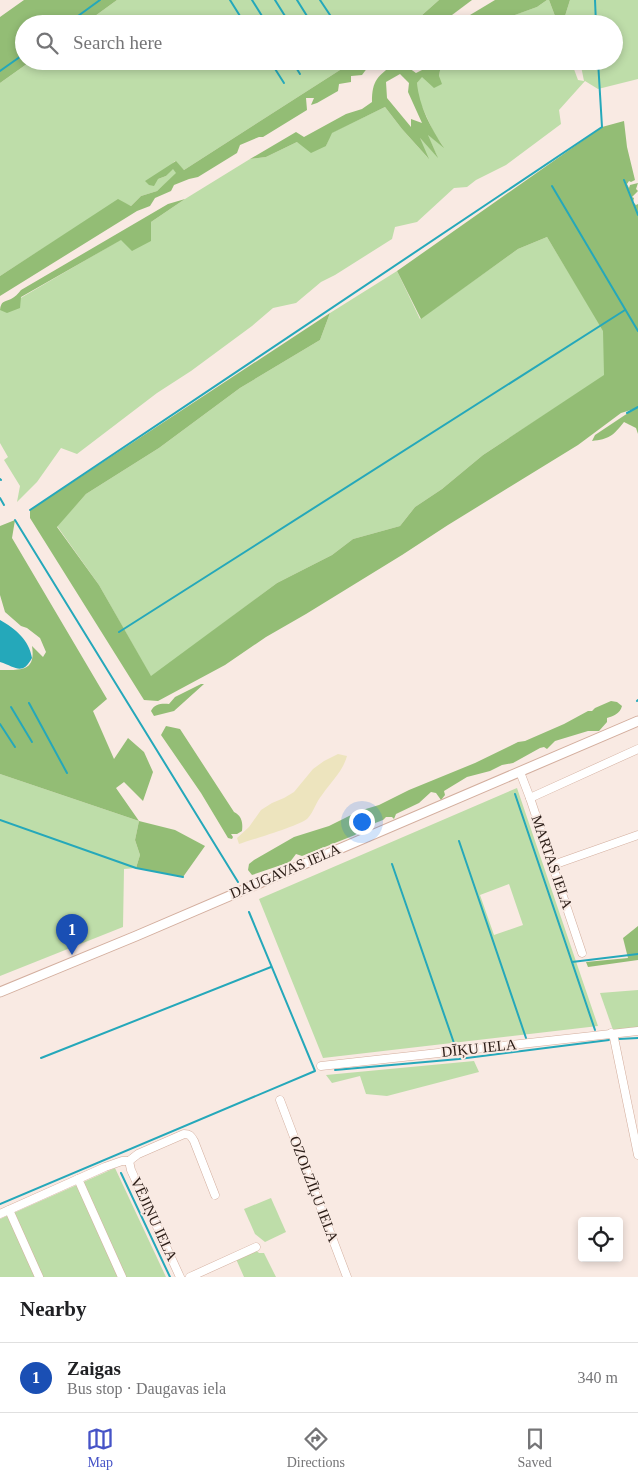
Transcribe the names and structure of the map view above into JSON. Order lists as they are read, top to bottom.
{
  "streets": {
    "main road": ["DAUGAVAS IELA"],
    "street": [
      "MARTAS IELA",
      "DĪĶU IELA",
      "OZOLZĪĻU IELA",
      "VĒJIŅU IELA"
    ]
  },
  "crossings": [
    ["MARTAS IELA", "DAUGAVAS IELA"]
  ],
  "page": {
    "search": "Search here",
    "pins": "1",
    "heading": "Nearby",
    "list": [
      {
        "mark": "1",
        "name": "Zaigas",
        "note": "Bus stop · Daugavas iela",
        "value": "340 m"
      }
    ],
    "nav": ["Map", "Directions", "Saved"]
  }
}
